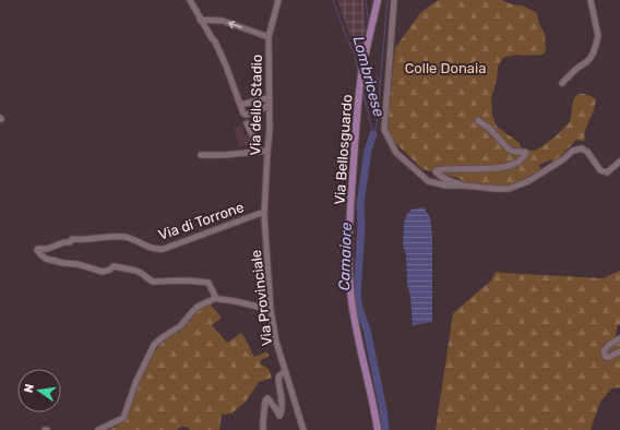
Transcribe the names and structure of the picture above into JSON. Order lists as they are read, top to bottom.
{
  "streets": {
    "main road": ["Via Bellosguardo"],
    "street": ["Via dello Stadio", "Via di Torrone", "Via Provinciale"]
  },
  "crossings": [
    ["Via dello Stadio", "Via di Torrone"],
    ["Via dello Stadio", "Via Provinciale"],
    ["Via di Torrone", "Via Provinciale"]
  ],
  "water": ["Lombricese", "Camaiore"],
  "parks": ["Colle Donaia"],
  "north": "left"
}
